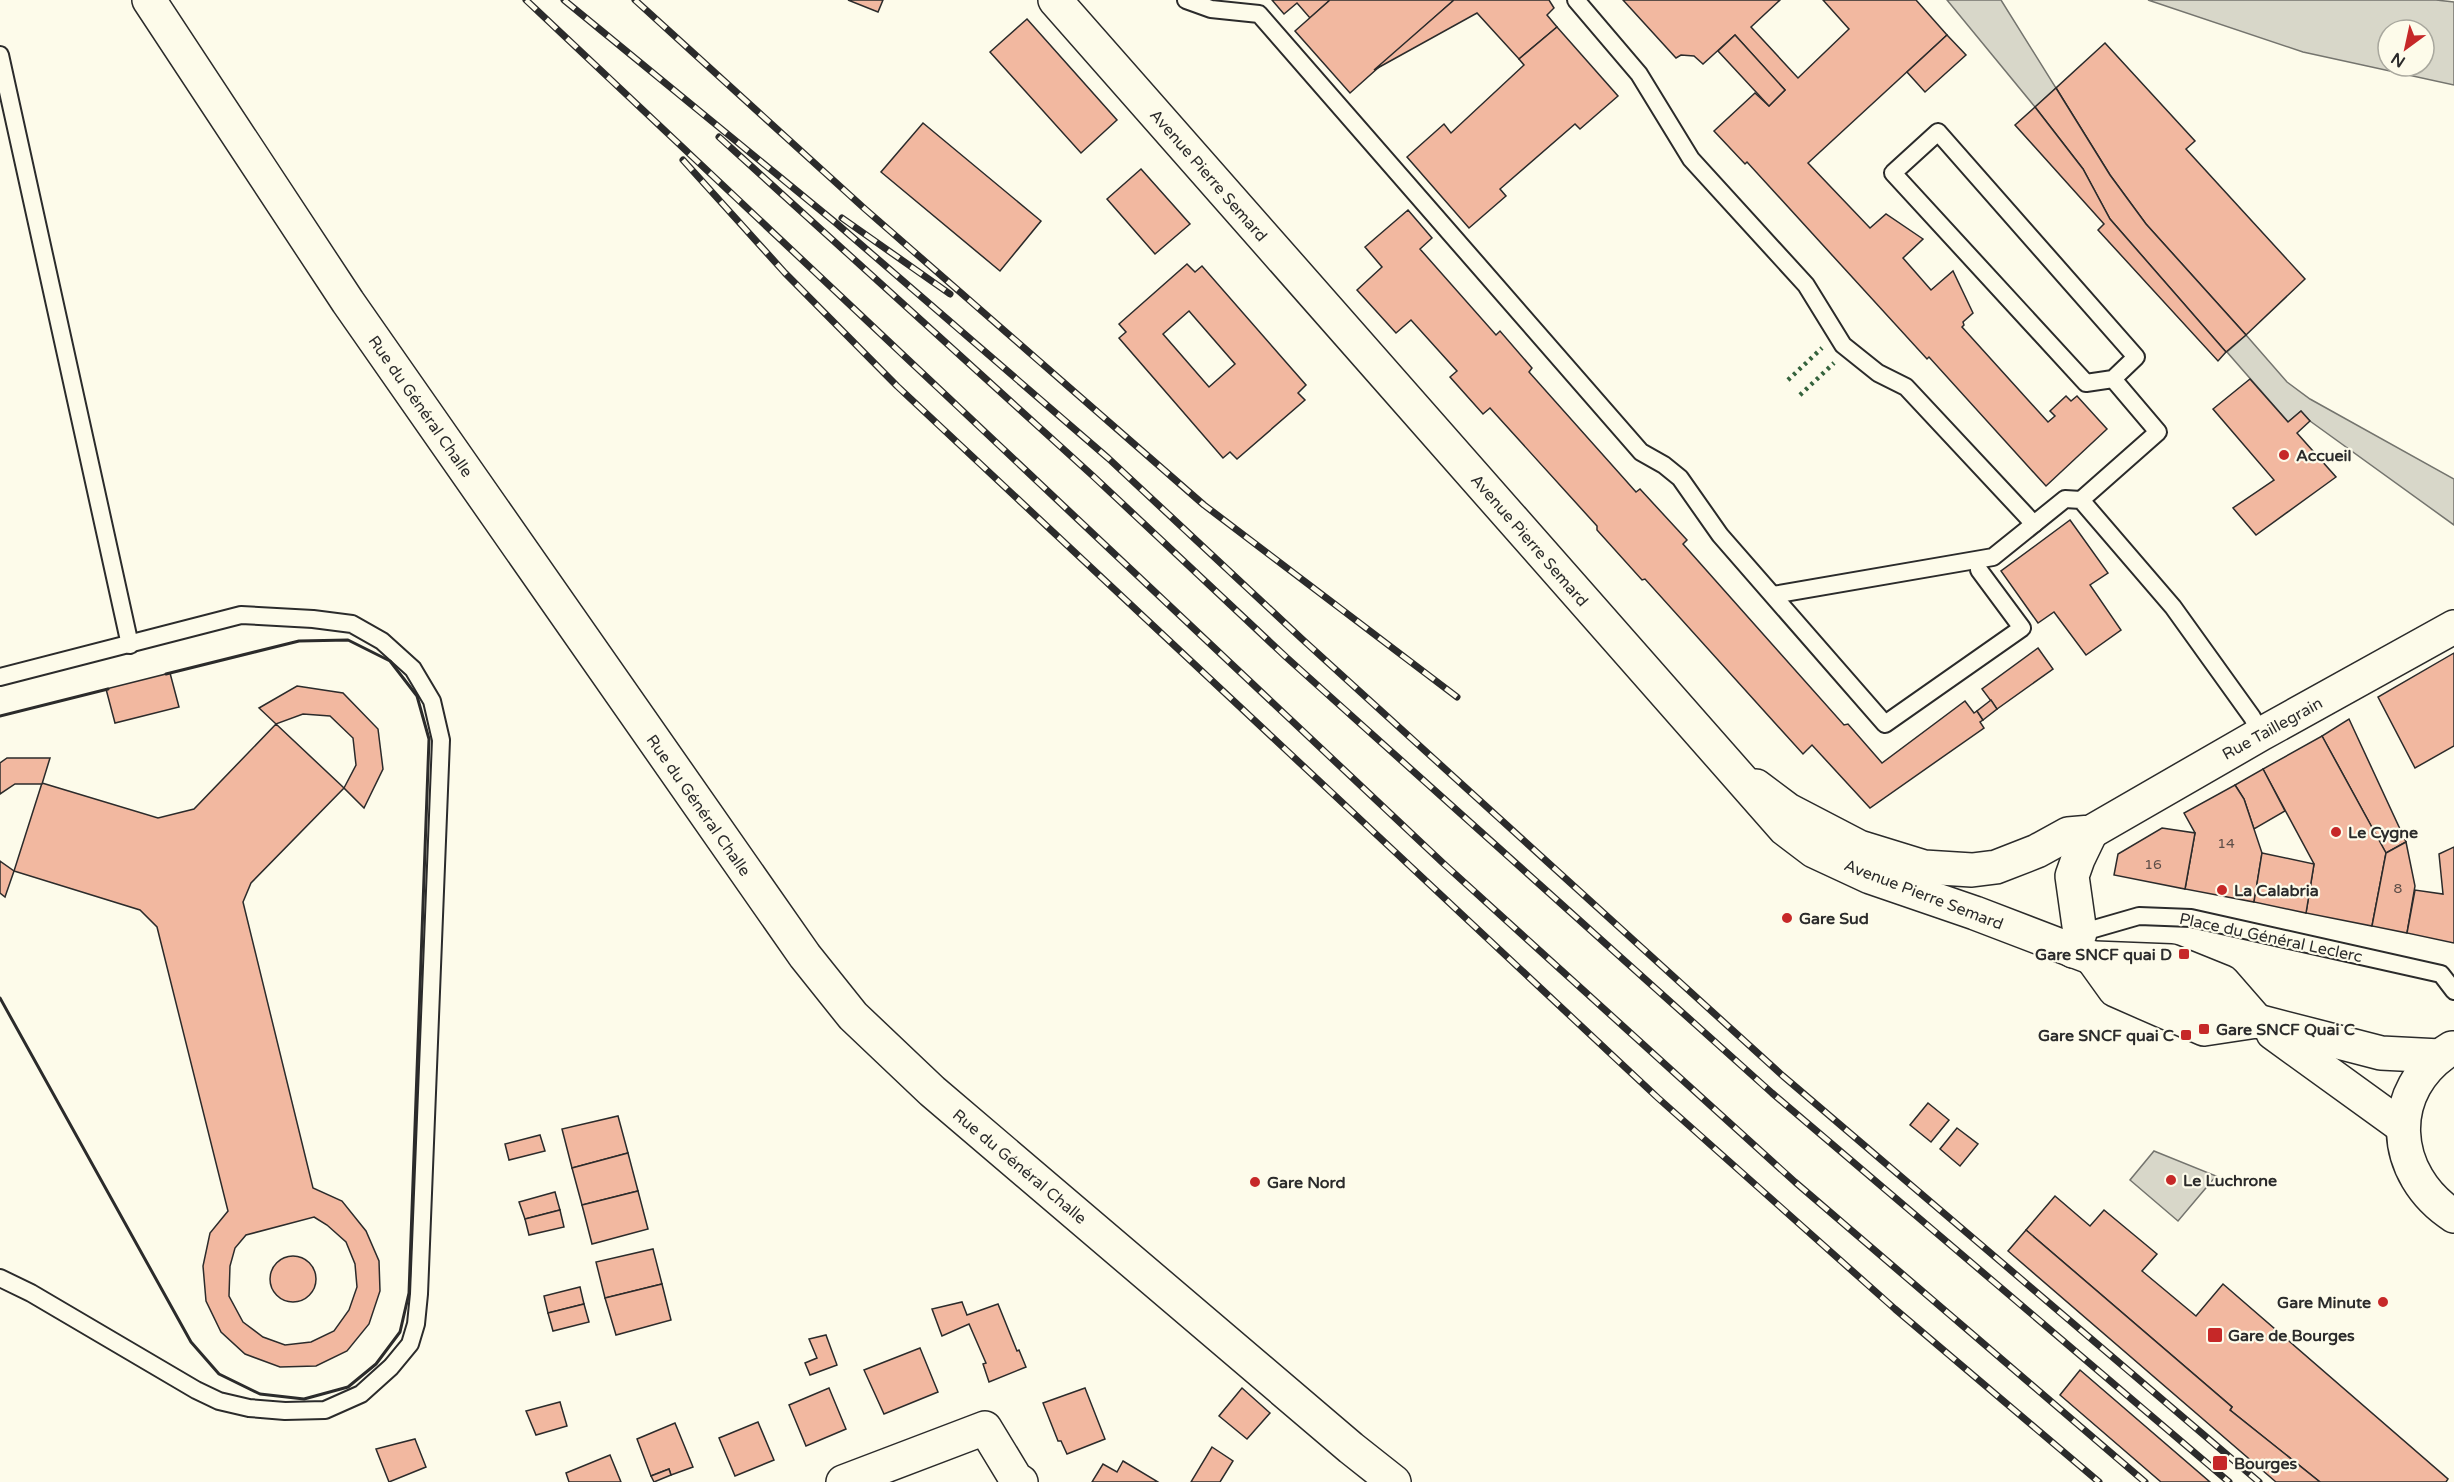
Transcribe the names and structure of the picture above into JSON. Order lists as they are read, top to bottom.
{
  "streets": {
    "main road": ["Avenue Pierre Semard", "Rue du Général Challe", "Rue Taillegrain"],
    "lane": ["Place du Général Leclerc"]
  },
  "crossings": [
    ["Avenue Pierre Semard", "Rue Taillegrain"],
    ["Avenue Pierre Semard", "Place du Général Leclerc"]
  ],
  "places": {
    "other": [
      "Accueil",
      "Le Cygne",
      "La Calabria",
      "Gare Sud",
      "Le Luchrone",
      "Gare Nord",
      "Gare Minute"
    ],
    "transit": [
      "Gare SNCF quai D",
      "Gare SNCF Quai C",
      "Gare SNCF quai C",
      "Gare de Bourges",
      "Bourges"
    ]
  },
  "house_numbers": ["14", "16", "8"],
  "north": "bottom left"
}
